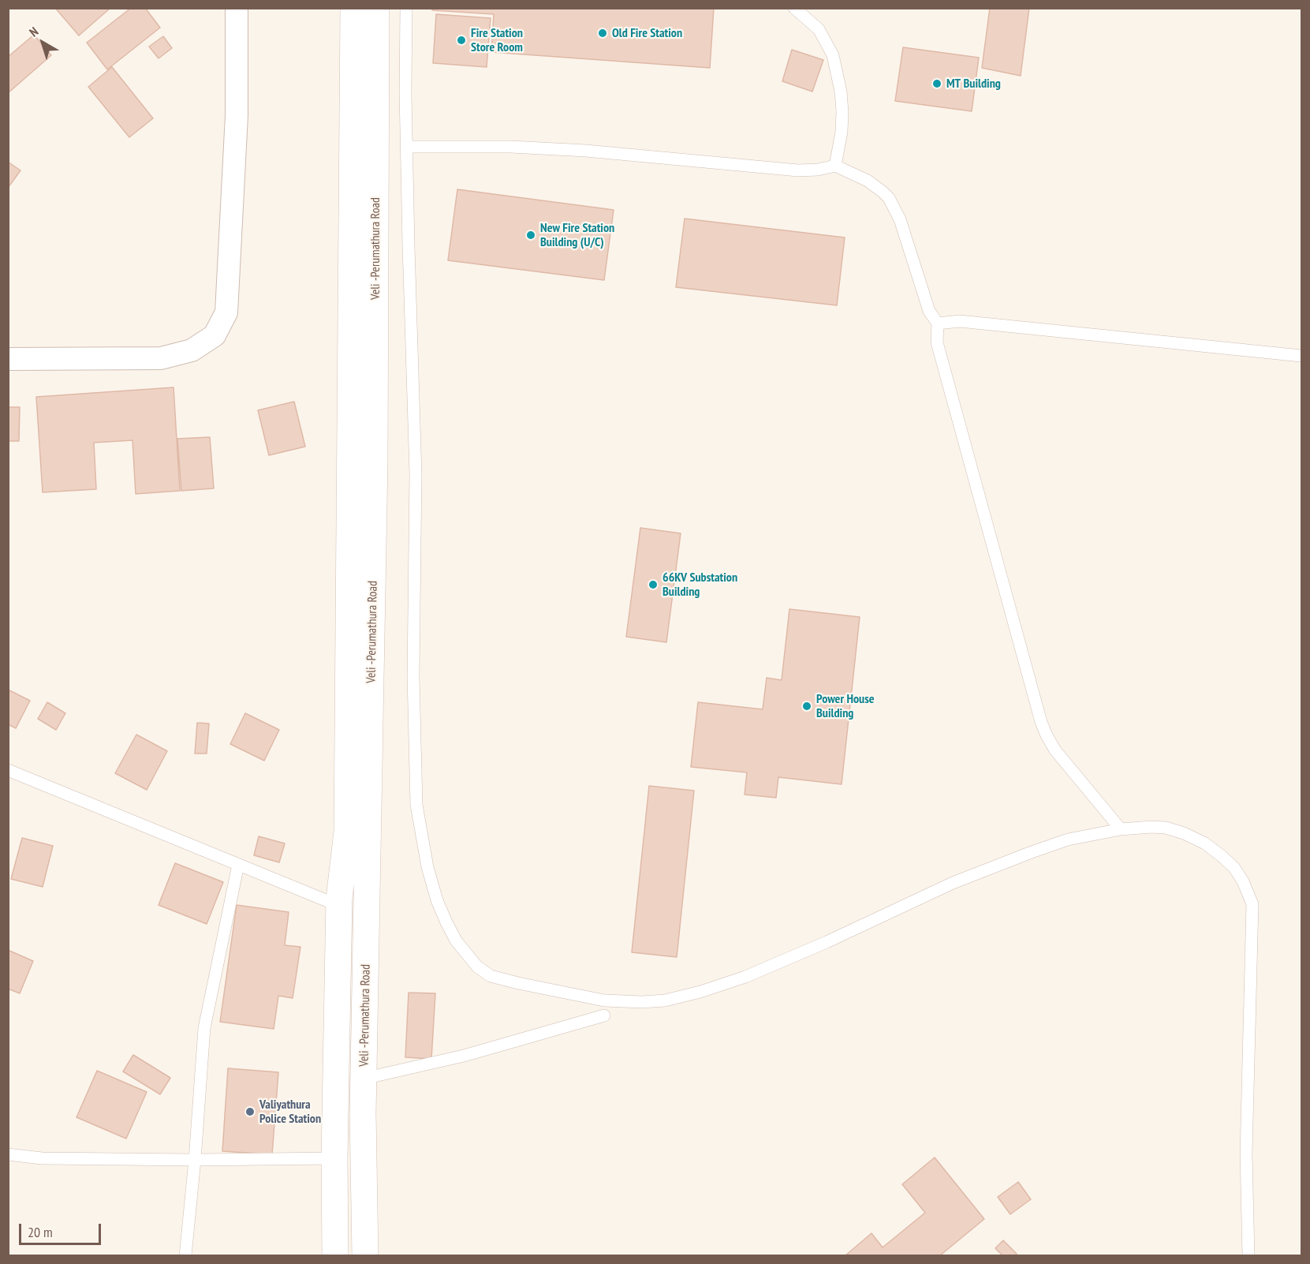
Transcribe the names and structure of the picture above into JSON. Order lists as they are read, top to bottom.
{
  "streets": {
    "main road": ["Veli -Perumathura Road"]
  },
  "places": [
    "Old Fire Station",
    "Fire Station Store Room",
    "MT Building",
    "New Fire Station Building (U/C)",
    "66KV Substation Building",
    "Power House Building",
    "Valiyathura Police Station"
  ],
  "scale_bar": "20 m",
  "north": "top left"
}
